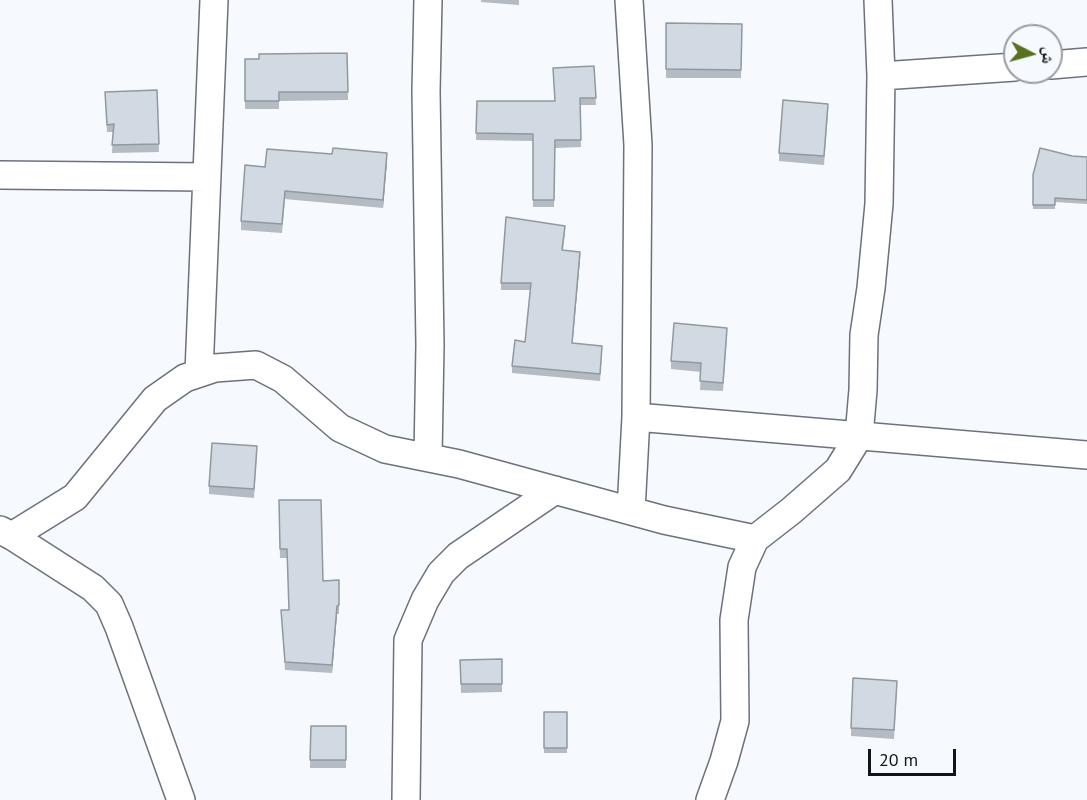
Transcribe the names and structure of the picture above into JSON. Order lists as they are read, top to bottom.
{
  "scale_bar": "20 m",
  "north": "right"
}
